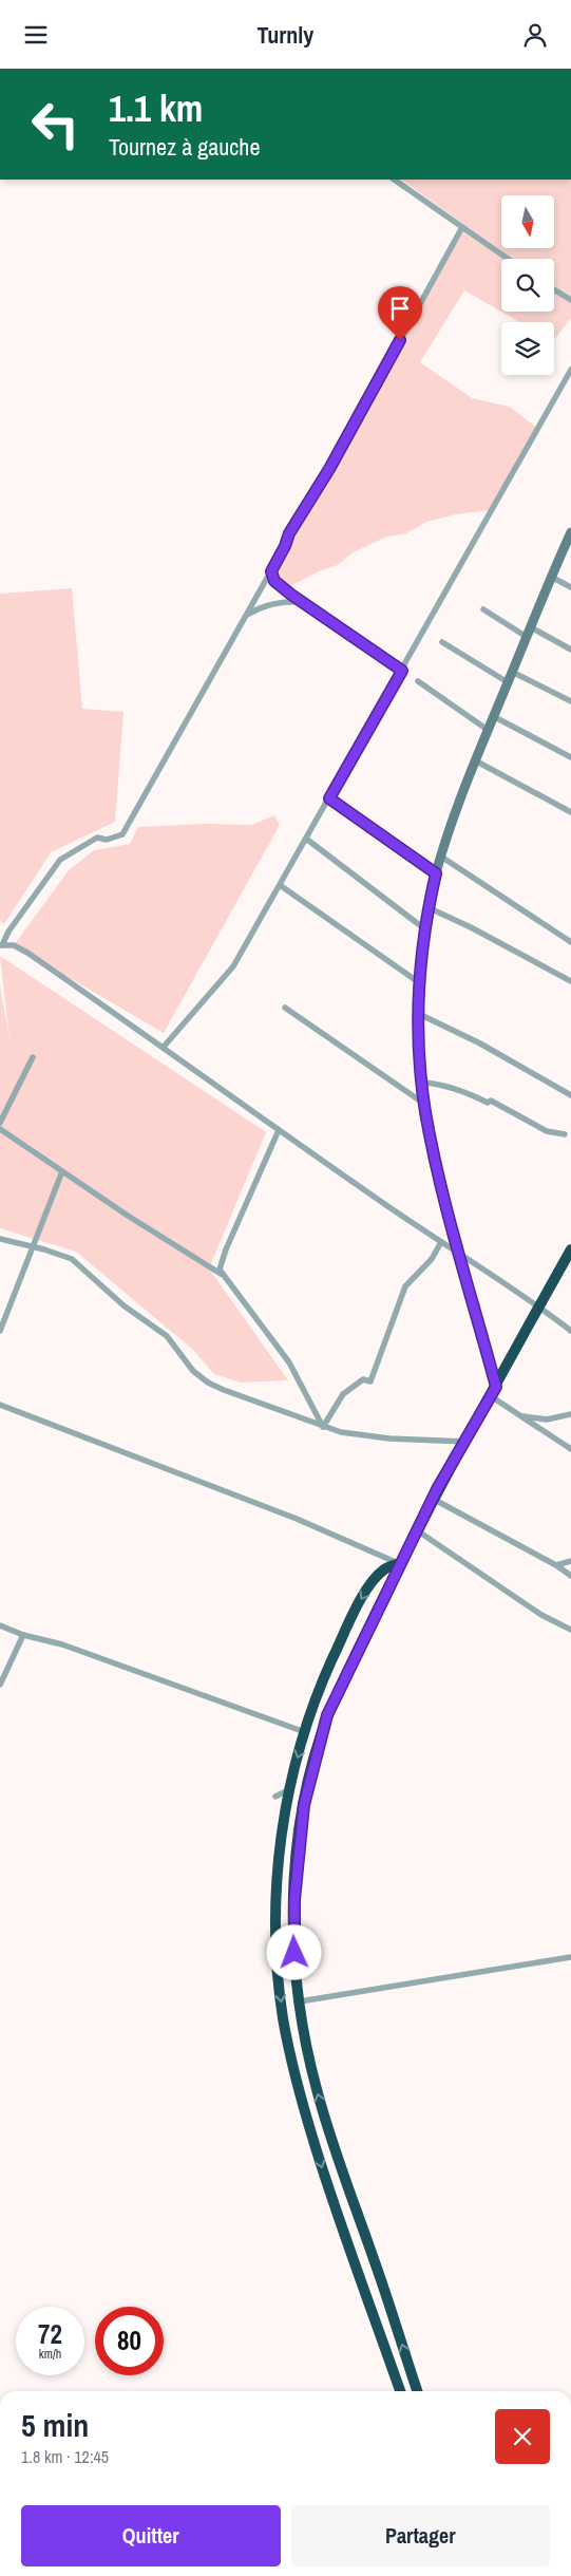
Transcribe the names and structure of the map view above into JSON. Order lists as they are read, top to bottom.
{
  "north": "bottom",
  "page": {
    "header": "Turnly",
    "turn": ["1.1 km", "Tournez à gauche"],
    "speed": "72 km/h",
    "limit": "80",
    "heading": ["5 min", "1.8 km · 12:45"],
    "buttons": ["Quitter", "Partager"]
  }
}
